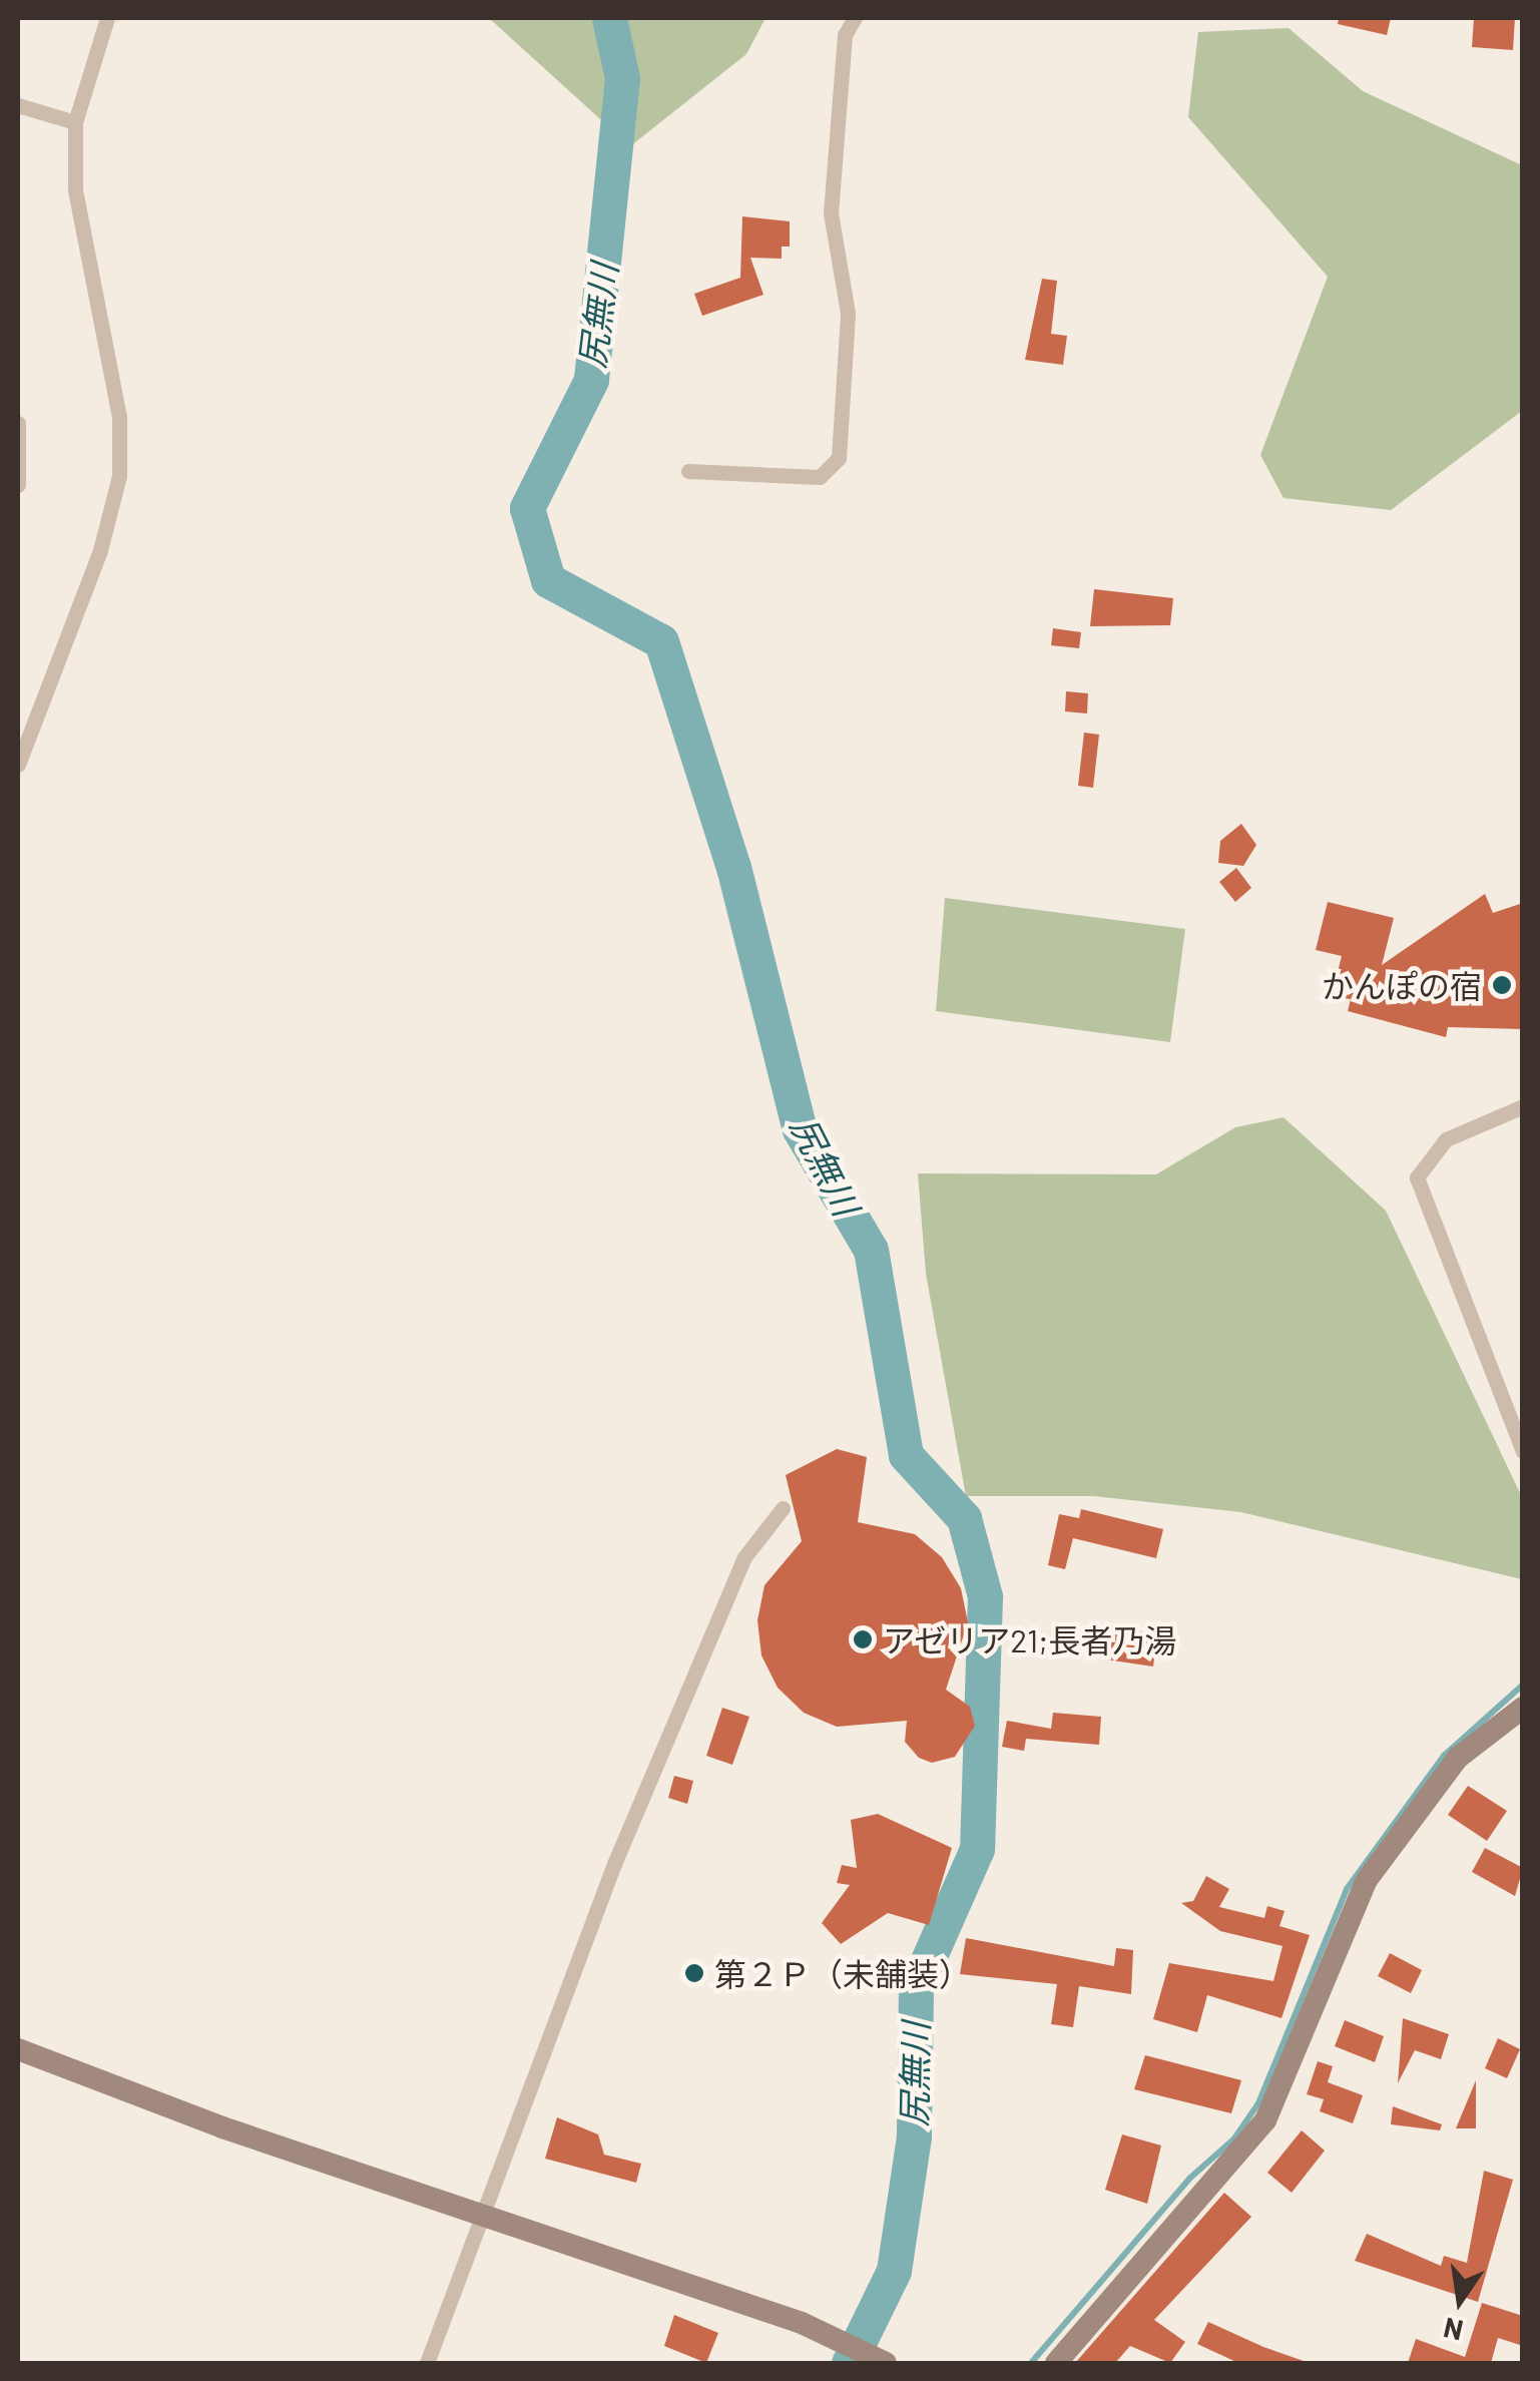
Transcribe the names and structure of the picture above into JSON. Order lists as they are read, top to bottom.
{
  "water": ["尻無川"],
  "places": ["かんぽの宿", "アゼリア21;長者乃湯", "第２Ｐ（未舗装）"],
  "north": "bottom"
}
